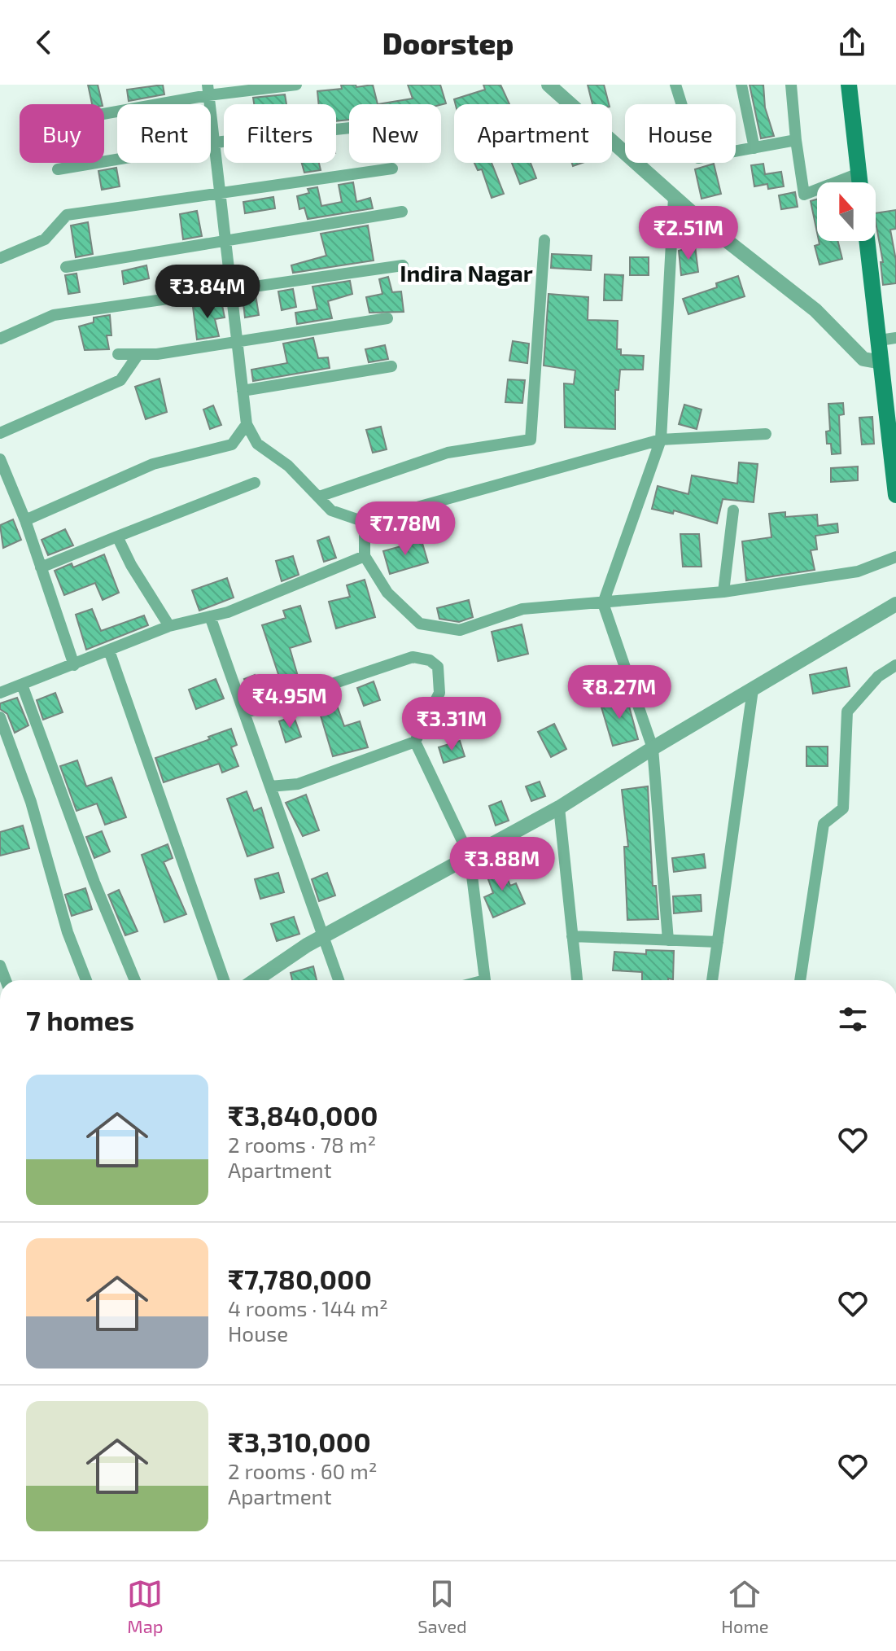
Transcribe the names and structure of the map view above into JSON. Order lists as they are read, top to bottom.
{
  "districts": ["Indira Nagar"],
  "north": "top",
  "page": {
    "header": "Doorstep",
    "chip": [
      "Buy",
      "Rent",
      "Filters",
      "New",
      "Apartment",
      "House"
    ],
    "price": [
      "₹2.51M",
      "₹3.84M",
      "₹7.78M",
      "₹8.27M",
      "₹4.95M",
      "₹3.31M",
      "₹3.88M"
    ],
    "heading": "7 homes",
    "list": [
      {
        "name": "₹3,840,000",
        "note": "2 rooms · 78 m² · Apartment"
      },
      {
        "name": "₹7,780,000",
        "note": "4 rooms · 144 m² · House"
      },
      {
        "name": "₹3,310,000",
        "note": "2 rooms · 60 m² · Apartment"
      }
    ],
    "tabs": ["Map", "Saved", "Home"]
  }
}
